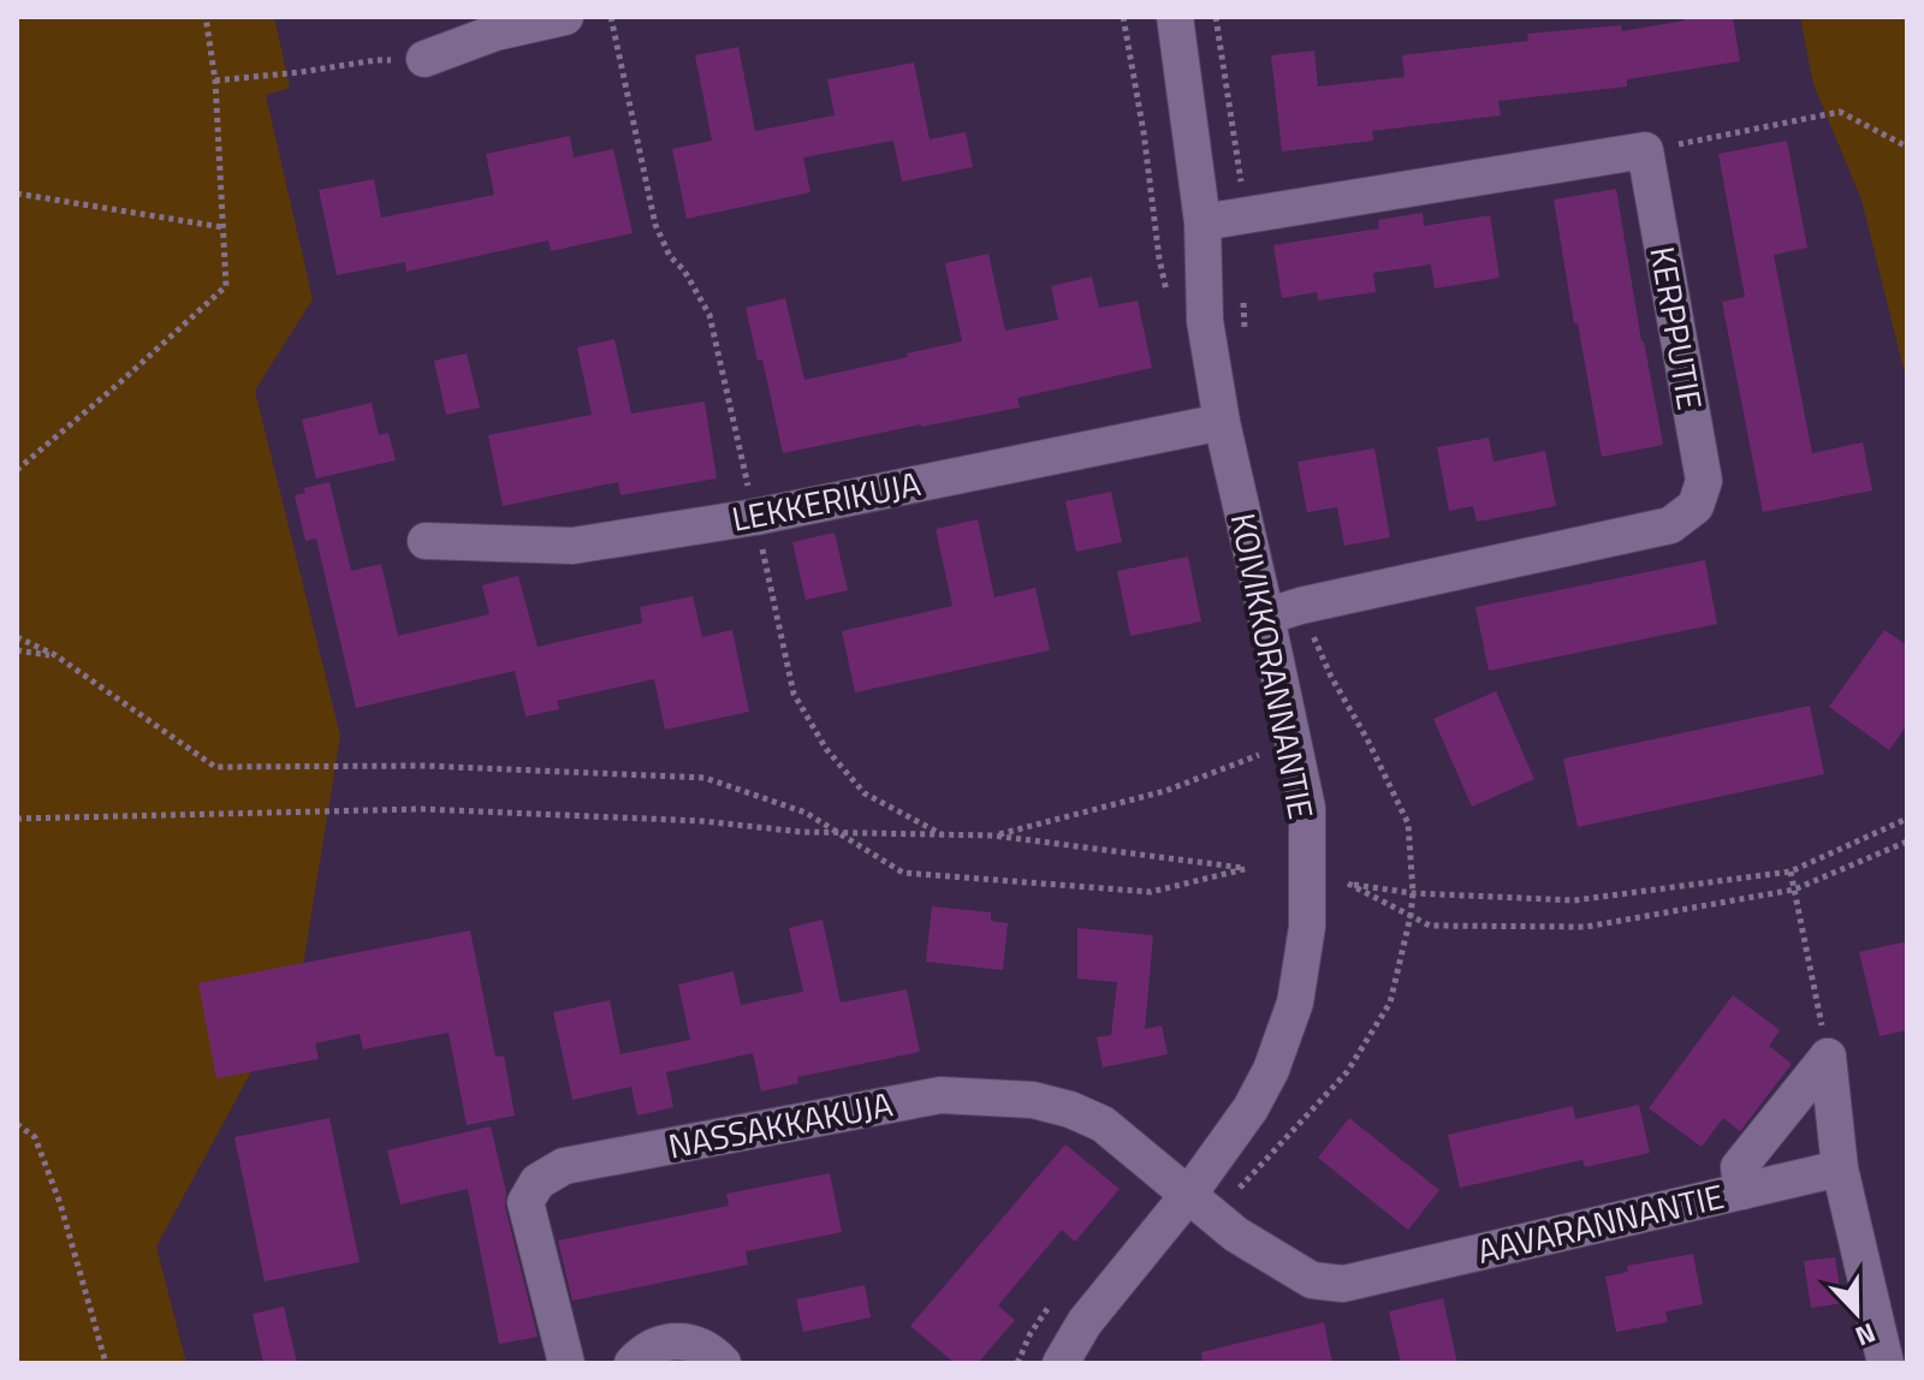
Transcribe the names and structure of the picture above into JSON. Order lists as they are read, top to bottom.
{
  "streets": {
    "street": [
      "KERPPUTIE",
      "LEKKERIKUJA",
      "KOIVIKKORANNANTIE",
      "NASSAKKAKUJA",
      "AAVARANNANTIE"
    ]
  },
  "crossings": [
    ["KERPPUTIE", "KOIVIKKORANNANTIE"],
    ["LEKKERIKUJA", "KOIVIKKORANNANTIE"],
    ["KOIVIKKORANNANTIE", "NASSAKKAKUJA"],
    ["KOIVIKKORANNANTIE", "AAVARANNANTIE"],
    ["NASSAKKAKUJA", "AAVARANNANTIE"]
  ],
  "north": "bottom"
}
